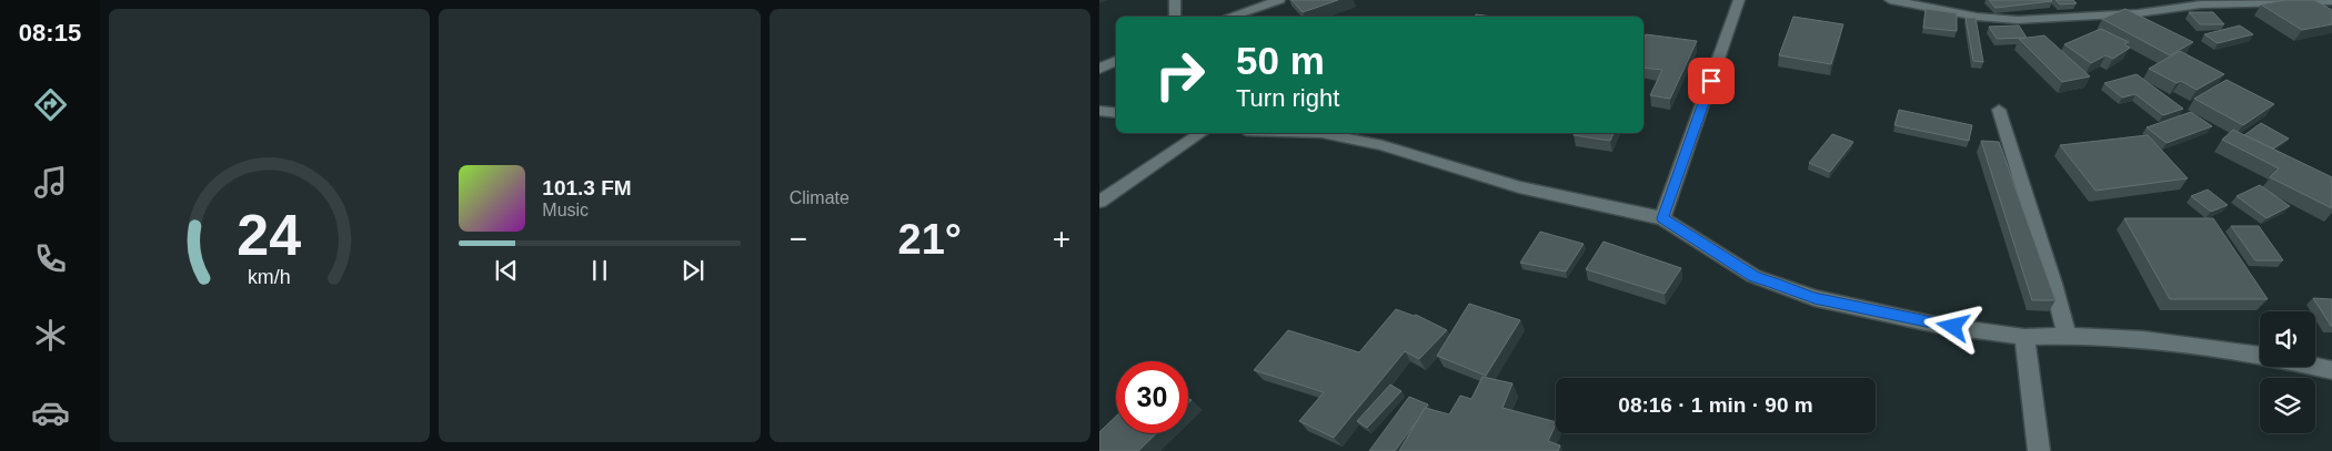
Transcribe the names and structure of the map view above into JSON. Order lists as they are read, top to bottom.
{
  "page": {
    "tabs": "08:15",
    "tile": "Climate",
    "turn": ["50 m", "Turn right"],
    "song": ["101.3 FM", "Music"],
    "heat": ["−", "21°", "+"],
    "limit": "30",
    "trip": "08:16 · 1 min · 90 m",
    "gauge": ["24", "km/h"]
  }
}
